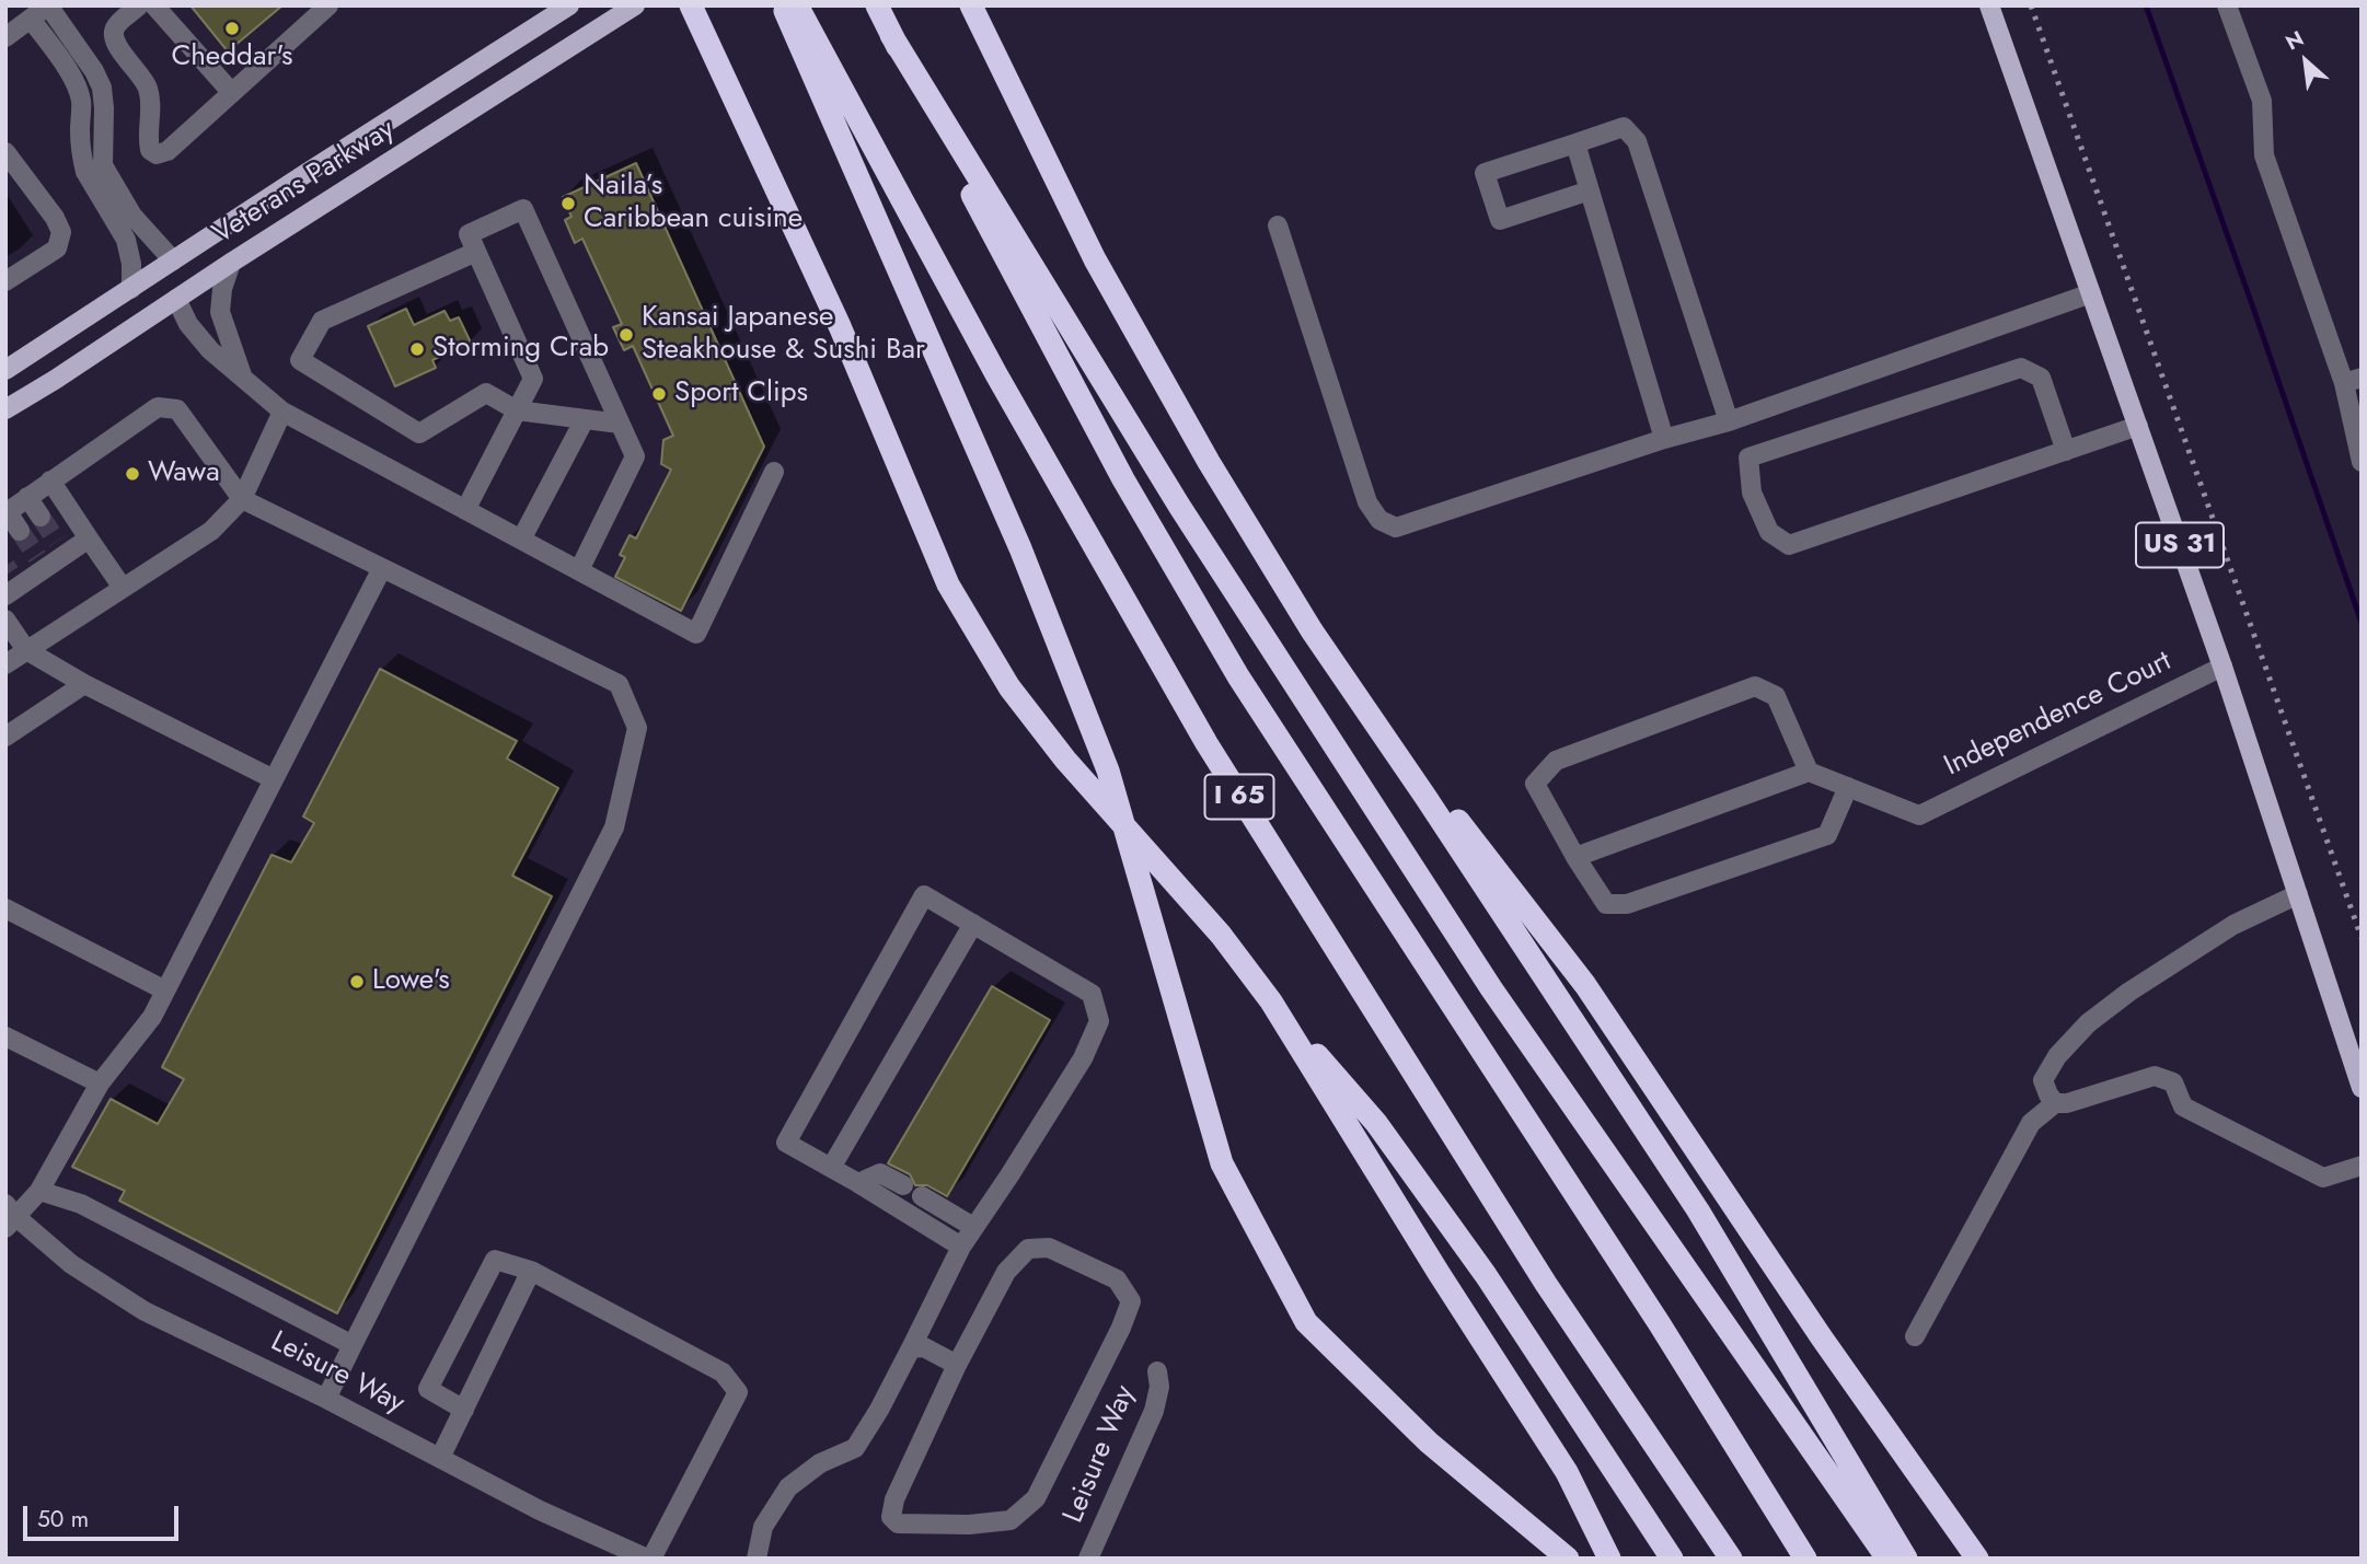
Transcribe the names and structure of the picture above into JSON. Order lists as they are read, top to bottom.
{
  "streets": {
    "highway": ["I 65"],
    "main road": ["Veterans Parkway", "US 31"],
    "street": ["Independence Court", "Leisure Way"]
  },
  "crossings": [
    ["US 31", "Independence Court"]
  ],
  "places": [
    "Cheddar's",
    "Naila’s Caribbean cuisine",
    "Kansai Japanese Steakhouse & Sushi Bar",
    "Storming Crab",
    "Sport Clips",
    "Wawa",
    "Lowe's"
  ],
  "scale_bar": "50 m",
  "north": "top left"
}
